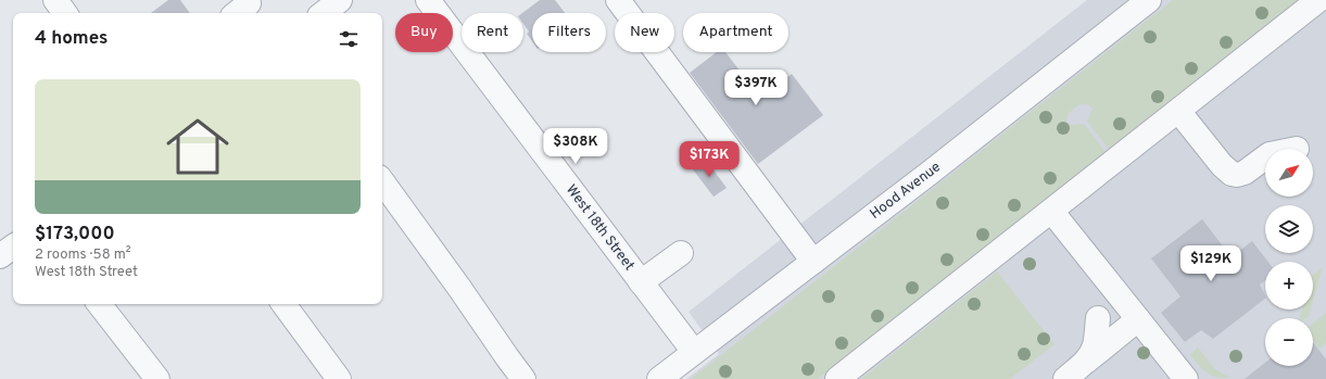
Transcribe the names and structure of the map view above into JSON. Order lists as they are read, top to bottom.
{
  "streets": {
    "street": ["Hood Avenue", "West 18th Street"]
  },
  "crossings": [
    ["Hood Avenue", "West 18th Street"]
  ],
  "north": "top right",
  "page": {
    "chip": [
      "Buy",
      "Rent",
      "Filters",
      "New",
      "Apartment"
    ],
    "heading": "4 homes",
    "list": [
      {
        "name": "$173,000",
        "note": "2 rooms · 58 m² · West 18th Street"
      }
    ],
    "price": [
      "$397K",
      "$308K",
      "$173K",
      "$129K"
    ],
    "map_buttons": ["+", "−"]
  }
}
